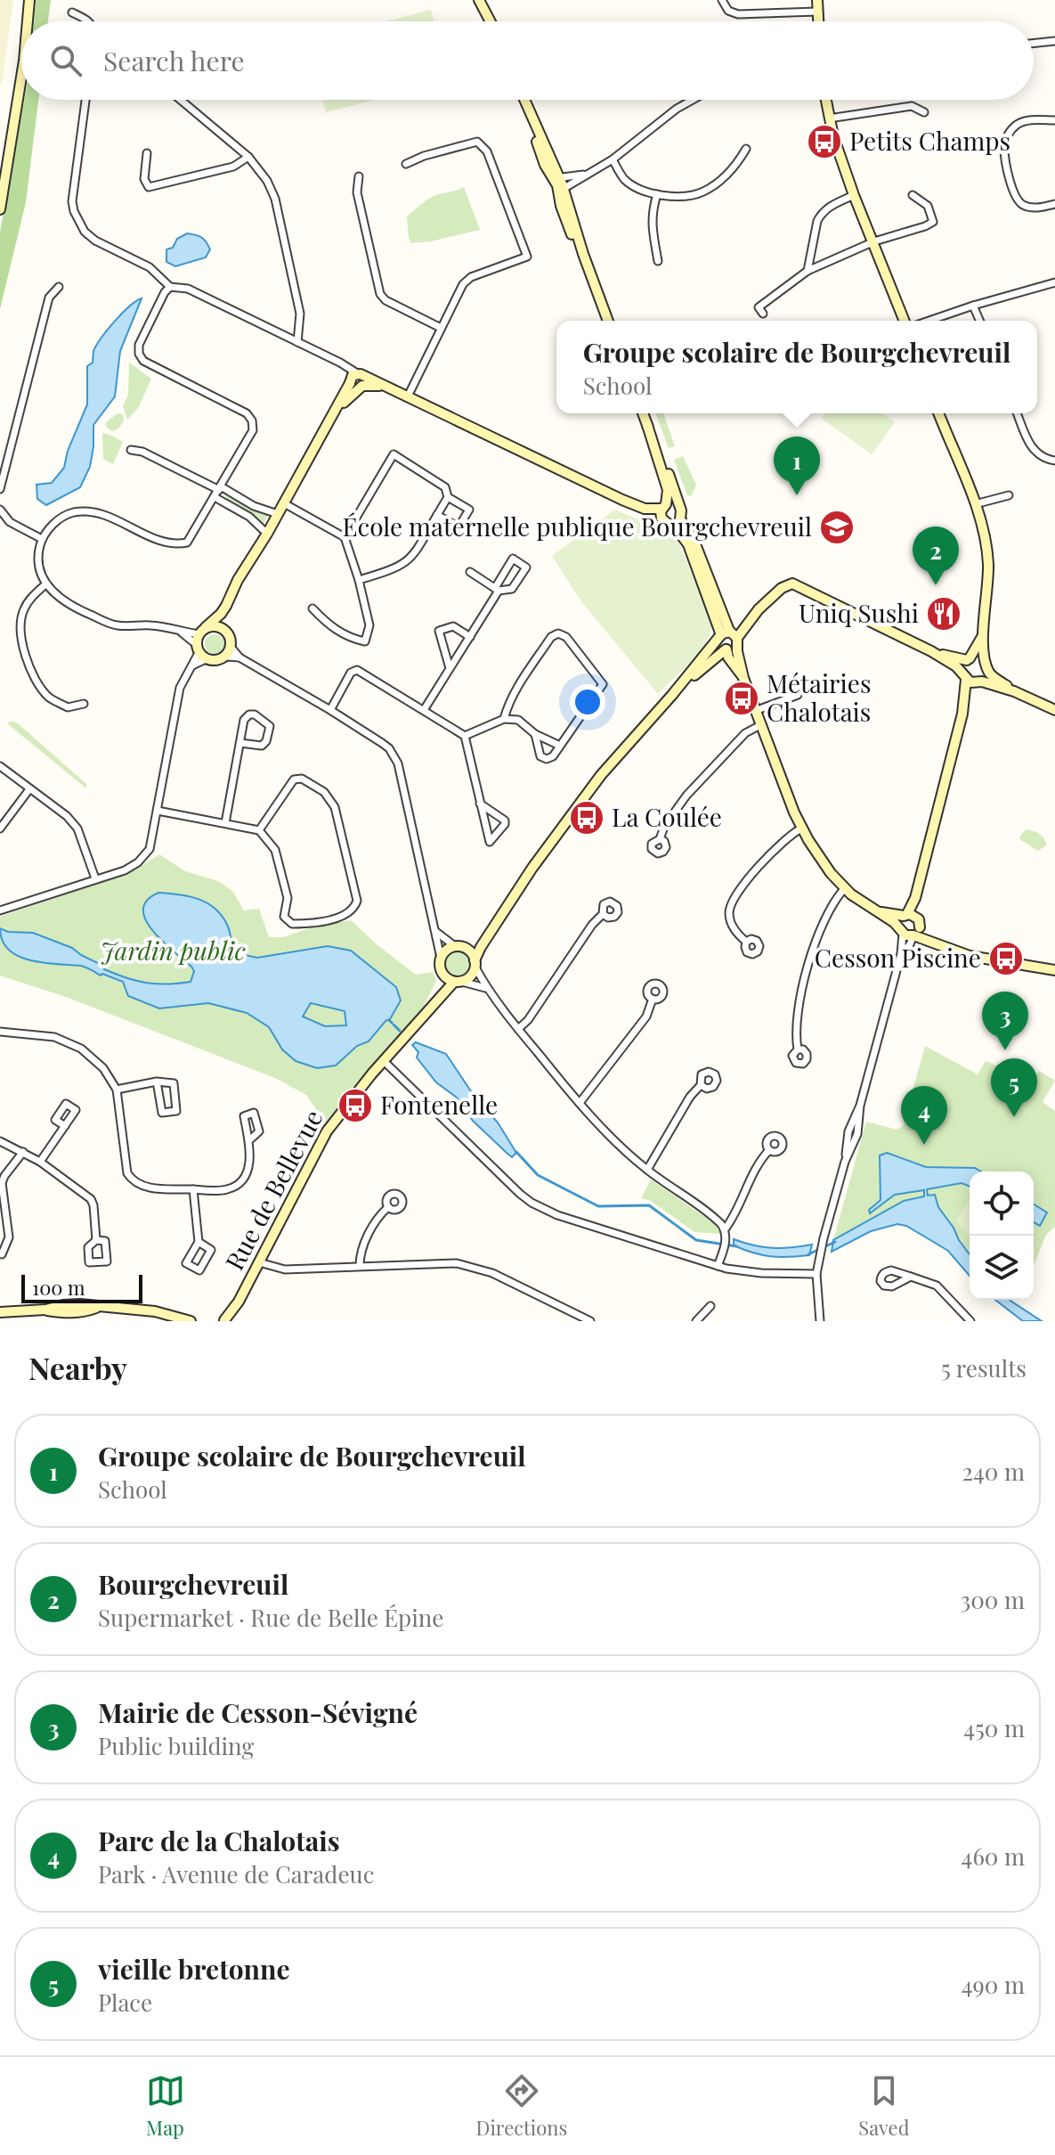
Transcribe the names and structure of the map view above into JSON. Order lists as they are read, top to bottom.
{
  "streets": {
    "street": ["Rue de Bellevue"]
  },
  "parks": ["Jardin public"],
  "places": {
    "bus stop": [
      "Petits Champs",
      "Métairies Chalotais",
      "La Coulée",
      "Cesson Piscine",
      "Fontenelle"
    ],
    "school or university": ["École maternelle publique Bourgchevreuil"],
    "restaurant": ["Uniq Sushi"]
  },
  "scale_bar": "100 m",
  "page": {
    "search": "Search here",
    "popup": ["Groupe scolaire de Bourgchevreuil", "School"],
    "pins": [
      "1",
      "2",
      "3",
      "5",
      "4"
    ],
    "scale": "100 m",
    "heading": ["Nearby", "5 results"],
    "list": [
      {
        "mark": "1",
        "name": "Groupe scolaire de Bourgchevreuil",
        "note": "School",
        "value": "240 m"
      },
      {
        "mark": "2",
        "name": "Bourgchevreuil",
        "note": "Supermarket · Rue de Belle Épine",
        "value": "300 m"
      },
      {
        "mark": "3",
        "name": "Mairie de Cesson-Sévigné",
        "note": "Public building",
        "value": "450 m"
      },
      {
        "mark": "4",
        "name": "Parc de la Chalotais",
        "note": "Park · Avenue de Caradeuc",
        "value": "460 m"
      },
      {
        "mark": "5",
        "name": "vieille bretonne",
        "note": "Place",
        "value": "490 m"
      }
    ],
    "nav": ["Map", "Directions", "Saved"]
  }
}
